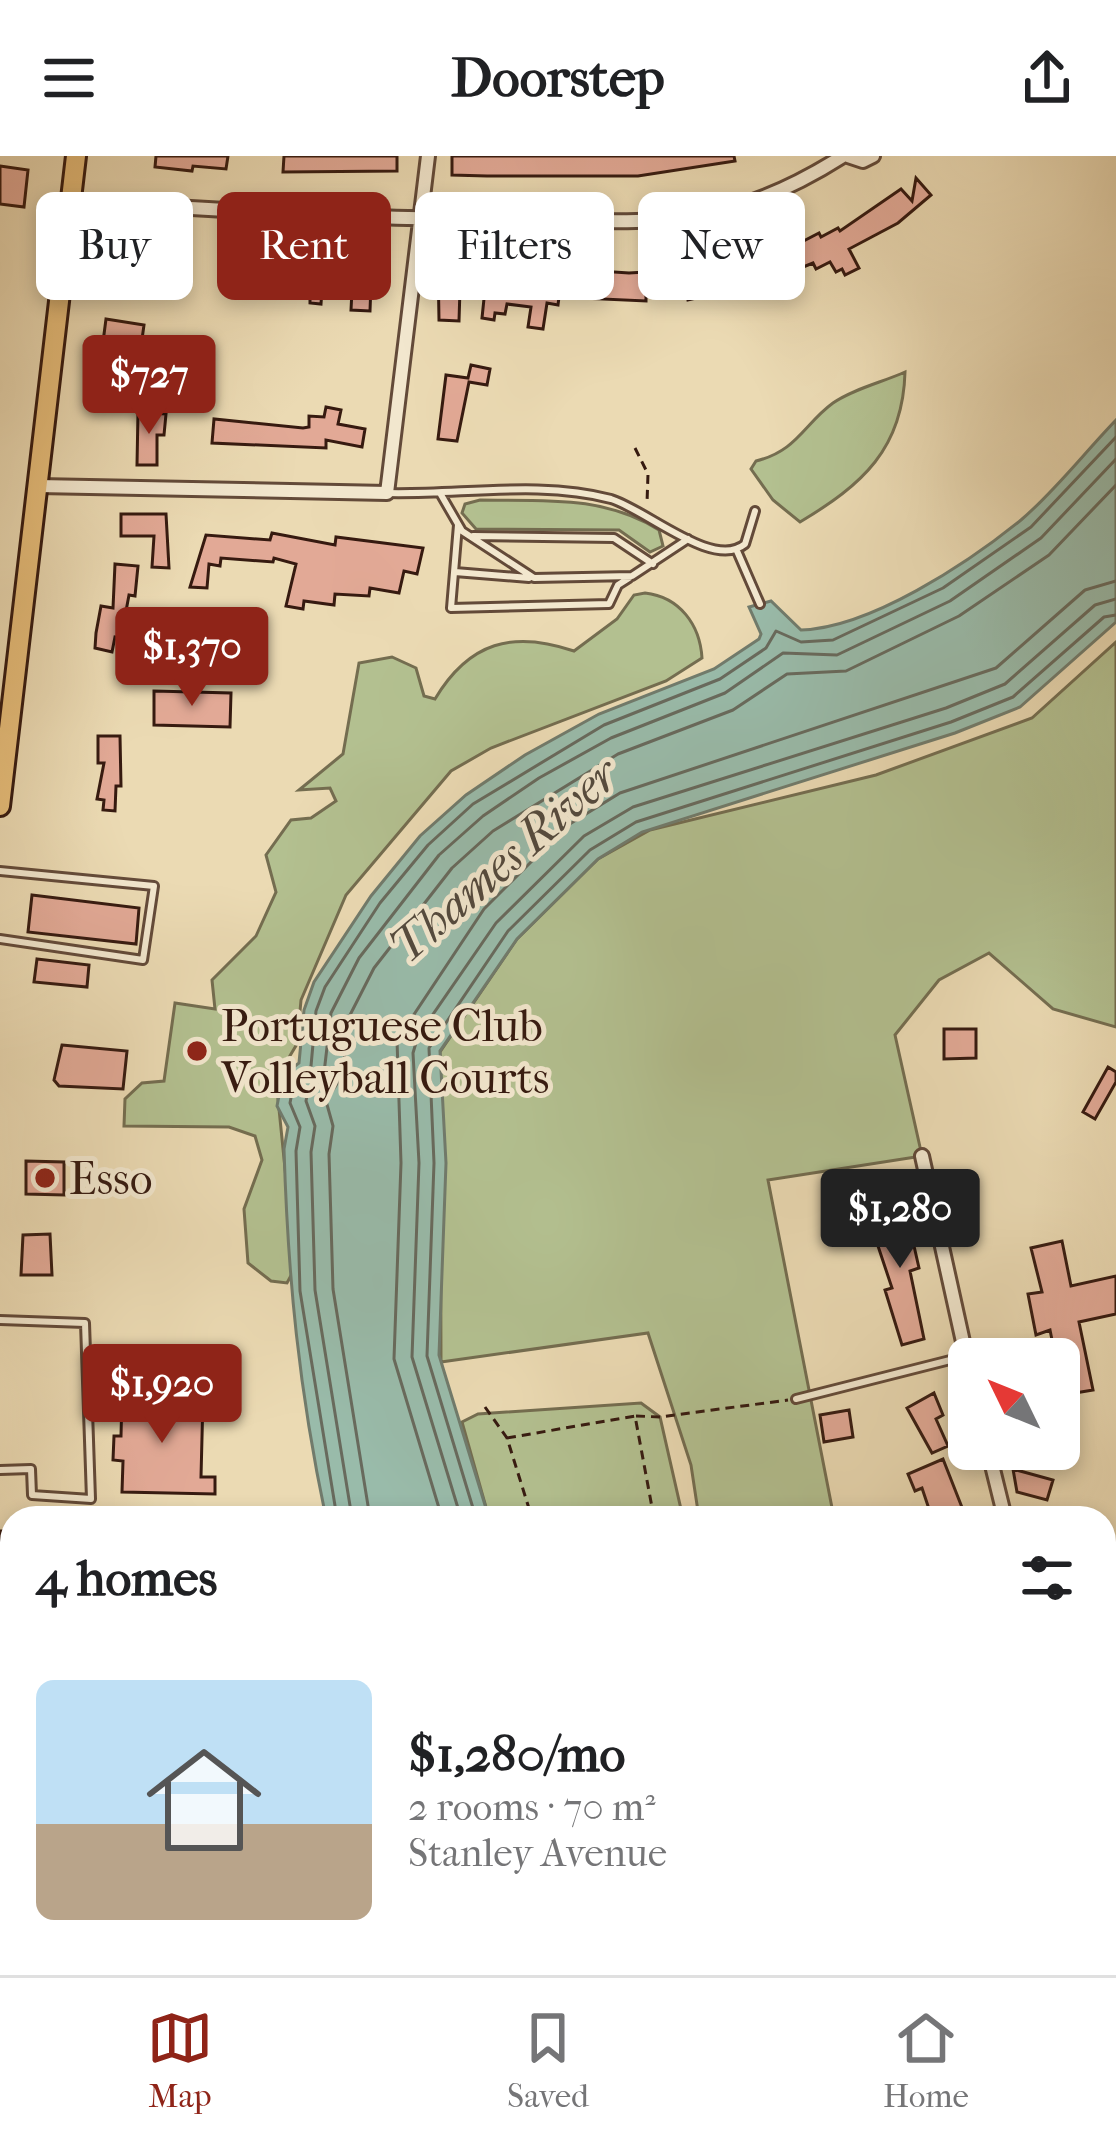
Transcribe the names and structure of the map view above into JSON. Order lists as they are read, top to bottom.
{
  "water": ["Thames River"],
  "places": ["Portuguese Club Volleyball Courts", "Esso"],
  "north": "top left",
  "page": {
    "header": "Doorstep",
    "chip": [
      "Buy",
      "Rent",
      "Filters",
      "New"
    ],
    "price": [
      "$727",
      "$1,370",
      "$1,280",
      "$1,920"
    ],
    "heading": "4 homes",
    "list": [
      {
        "name": "$1,280/mo",
        "note": "2 rooms · 70 m² · Stanley Avenue"
      }
    ],
    "tabs": ["Map", "Saved", "Home"]
  }
}
